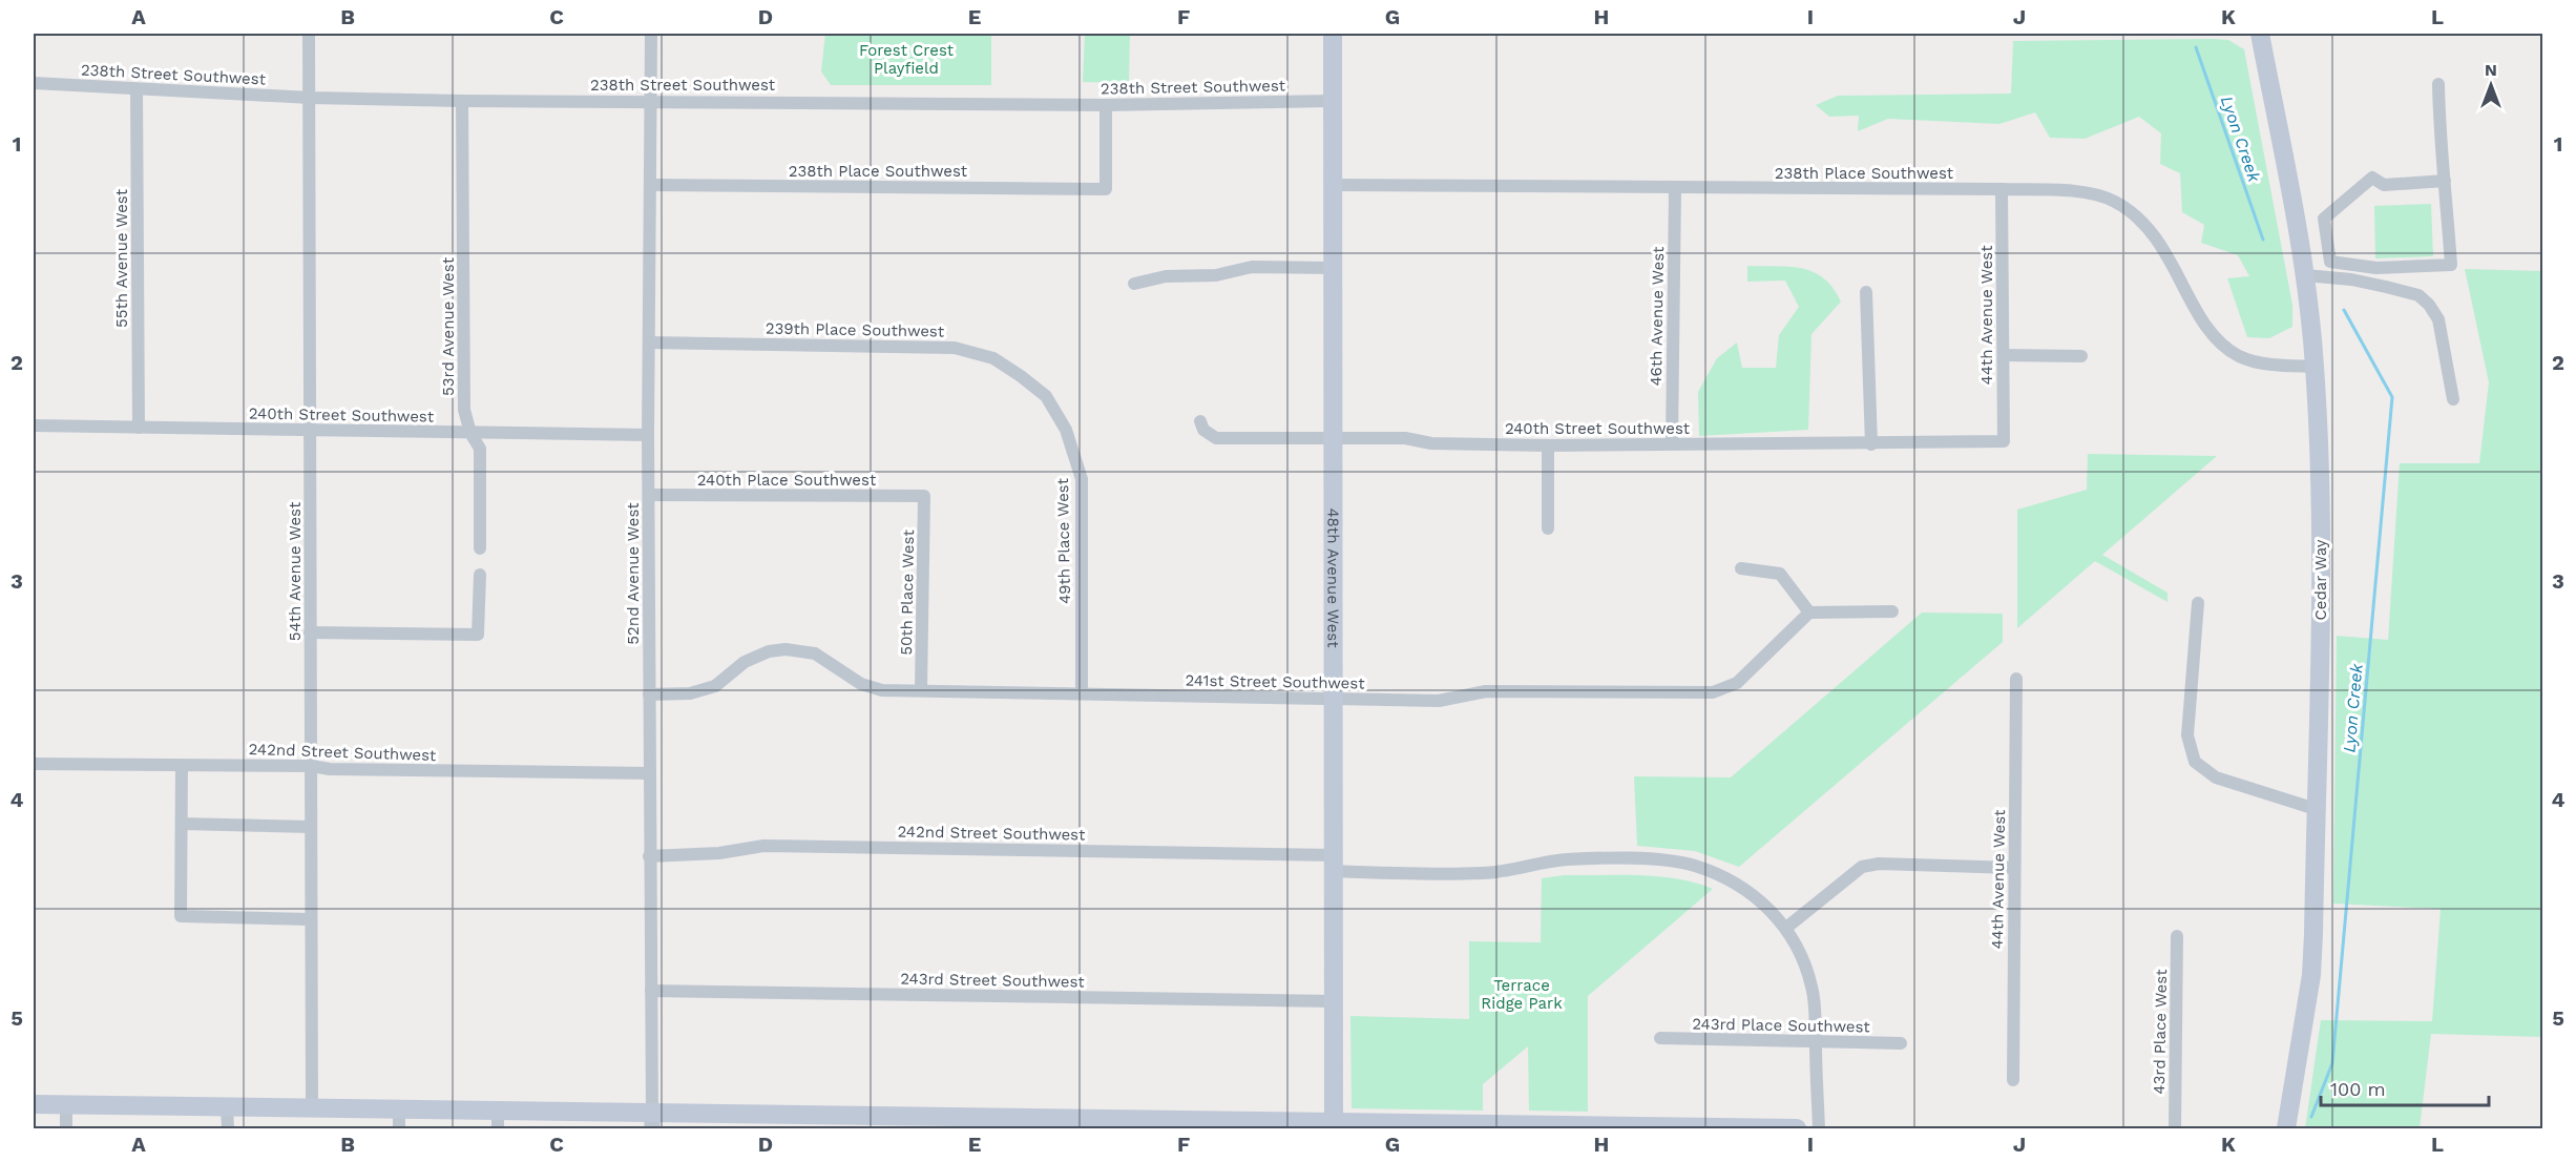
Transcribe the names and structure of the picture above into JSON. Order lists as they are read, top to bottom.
{
  "streets": {
    "main road": ["48th Avenue West", "Cedar Way"],
    "street": [
      "238th Street Southwest",
      "238th Place Southwest",
      "55th Avenue West",
      "44th Avenue West",
      "46th Avenue West",
      "53rd Avenue West",
      "239th Place Southwest",
      "240th Street Southwest",
      "240th Place Southwest",
      "49th Place West",
      "54th Avenue West",
      "52nd Avenue West",
      "50th Place West",
      "241st Street Southwest",
      "242nd Street Southwest",
      "243rd Street Southwest",
      "243rd Place Southwest",
      "43rd Place West"
    ]
  },
  "crossings": [
    ["238th Street Southwest", "238th Place Southwest"],
    ["238th Street Southwest", "55th Avenue West"],
    ["238th Street Southwest", "53rd Avenue West"],
    ["238th Street Southwest", "54th Avenue West"],
    ["238th Street Southwest", "52nd Avenue West"],
    ["238th Street Southwest", "48th Avenue West"],
    ["238th Place Southwest", "44th Avenue West"],
    ["238th Place Southwest", "46th Avenue West"],
    ["238th Place Southwest", "52nd Avenue West"],
    ["238th Place Southwest", "48th Avenue West"],
    ["238th Place Southwest", "Cedar Way"],
    ["55th Avenue West", "240th Street Southwest"],
    ["44th Avenue West", "240th Street Southwest"],
    ["46th Avenue West", "240th Street Southwest"],
    ["53rd Avenue West", "240th Street Southwest"],
    ["239th Place Southwest", "49th Place West"],
    ["239th Place Southwest", "52nd Avenue West"],
    ["240th Street Southwest", "54th Avenue West"],
    ["240th Street Southwest", "52nd Avenue West"],
    ["240th Street Southwest", "48th Avenue West"],
    ["240th Place Southwest", "52nd Avenue West"],
    ["240th Place Southwest", "50th Place West"],
    ["49th Place West", "241st Street Southwest"],
    ["54th Avenue West", "242nd Street Southwest"],
    ["52nd Avenue West", "241st Street Southwest"],
    ["52nd Avenue West", "242nd Street Southwest"],
    ["52nd Avenue West", "243rd Street Southwest"],
    ["48th Avenue West", "241st Street Southwest"],
    ["48th Avenue West", "242nd Street Southwest"],
    ["48th Avenue West", "243rd Street Southwest"],
    ["50th Place West", "241st Street Southwest"]
  ],
  "water": ["Lyon Creek"],
  "parks": ["Forest Crest Playfield", "Terrace Ridge Park"],
  "scale_bar": "100 m",
  "north": "top",
  "grid": {
    "columns": [
      "A",
      "B",
      "C",
      "D",
      "E",
      "F",
      "G",
      "H",
      "I",
      "J",
      "K",
      "L"
    ],
    "rows": [
      "1",
      "2",
      "3",
      "4",
      "5"
    ]
  }
}
